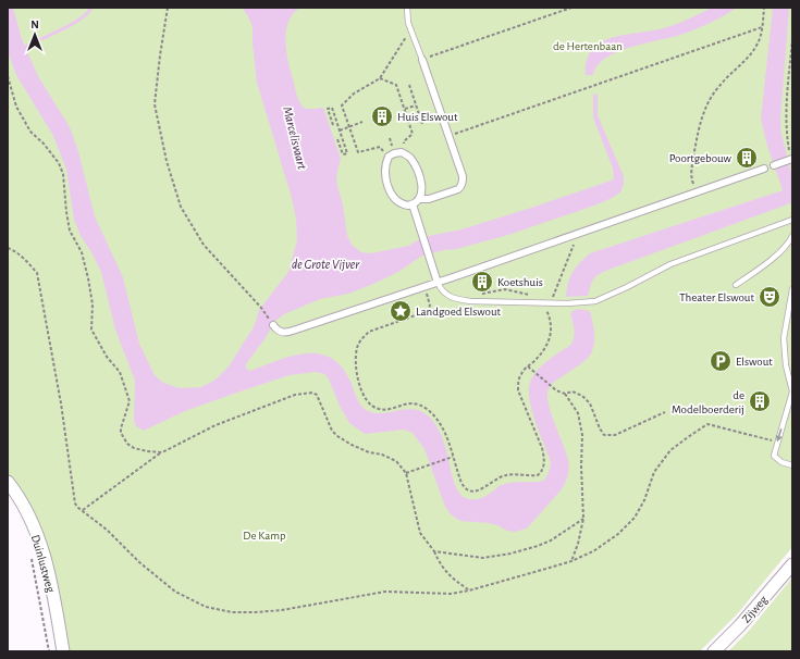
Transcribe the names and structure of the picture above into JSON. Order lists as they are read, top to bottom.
{
  "streets": {
    "street": ["Duinlustweg", "Zijweg"]
  },
  "water": ["Marcelisvaart", "de Grote Vijver"],
  "parks": ["de Hertenbaan", "De Kamp"],
  "places": {
    "building": [
      "Huis Elswout",
      "Poortgebouw",
      "Koetshuis",
      "de Modelboerderij"
    ],
    "theatre": ["Theater Elswout"],
    "place": ["Landgoed Elswout"],
    "parking": ["Elswout"]
  },
  "north": "top"
}
